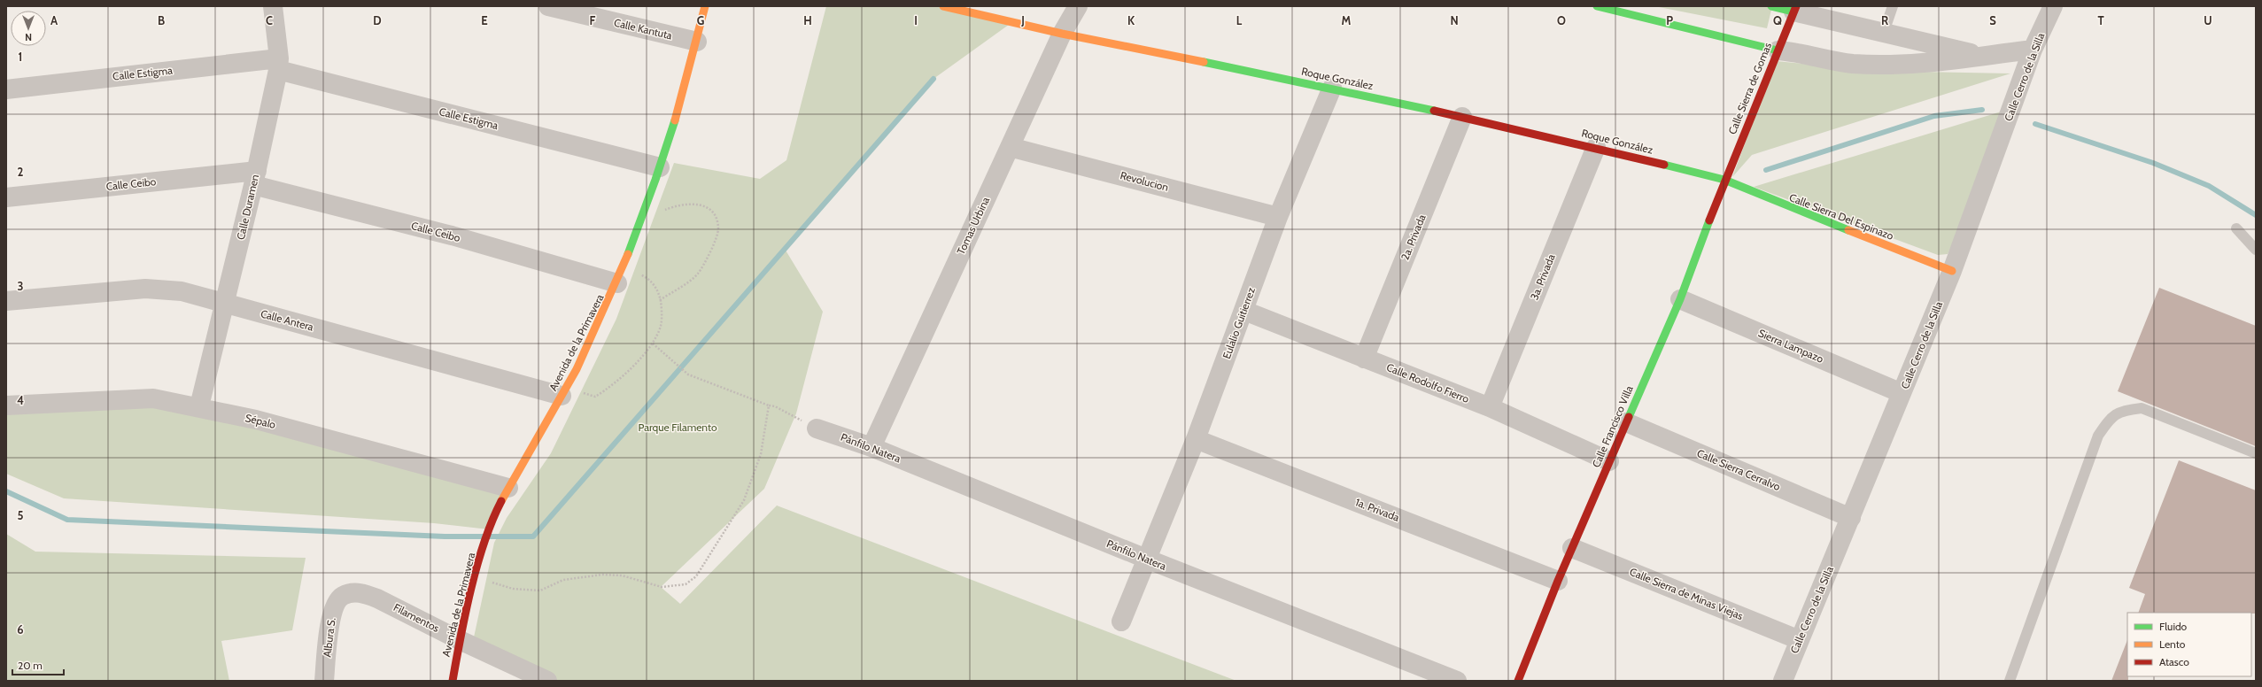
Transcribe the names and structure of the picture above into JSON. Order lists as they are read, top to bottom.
{
  "streets": {
    "street": [
      "Calle Kantuta",
      "Calle Estigma",
      "Calle Cerro de la Silla",
      "Roque González",
      "Calle Sierra de Gomas",
      "Revolucion",
      "Calle Ceibo",
      "Calle Duramen",
      "Calle Sierra Del Espinazo",
      "Tomas Urbina",
      "2a. Privada",
      "3a. Privada",
      "Calle Antera",
      "Eulalio Guitierrez",
      "Avenida de la Primavera",
      "Sierra Lampazo",
      "Calle Rodolfo Fierro",
      "Sépalo",
      "Calle Francisco Villa",
      "Pánfilo Natera",
      "Calle Sierra Cerralvo",
      "1a. Privada",
      "Calle Sierra de Minas Viejas",
      "Filamentos",
      "Albura S."
    ]
  },
  "crossings": [
    ["Calle Kantuta", "Avenida de la Primavera"],
    ["Calle Estigma", "Calle Duramen"],
    ["Calle Estigma", "Avenida de la Primavera"],
    ["Calle Cerro de la Silla", "Calle Sierra Del Espinazo"],
    ["Calle Cerro de la Silla", "Sierra Lampazo"],
    ["Calle Cerro de la Silla", "Calle Sierra Cerralvo"],
    ["Calle Cerro de la Silla", "Calle Sierra de Minas Viejas"],
    ["Roque González", "Calle Sierra de Gomas"],
    ["Roque González", "Calle Sierra Del Espinazo"],
    ["Roque González", "Tomas Urbina"],
    ["Roque González", "2a. Privada"],
    ["Roque González", "3a. Privada"],
    ["Roque González", "Eulalio Guitierrez"],
    ["Roque González", "Calle Francisco Villa"],
    ["Calle Sierra de Gomas", "Calle Sierra Del Espinazo"],
    ["Calle Sierra de Gomas", "Calle Francisco Villa"],
    ["Revolucion", "Tomas Urbina"],
    ["Revolucion", "Eulalio Guitierrez"],
    ["Calle Ceibo", "Calle Duramen"],
    ["Calle Ceibo", "Avenida de la Primavera"],
    ["Calle Duramen", "Calle Antera"],
    ["Calle Duramen", "Sépalo"],
    ["Calle Sierra Del Espinazo", "Calle Francisco Villa"],
    ["Tomas Urbina", "Pánfilo Natera"],
    ["2a. Privada", "Calle Rodolfo Fierro"],
    ["3a. Privada", "Calle Rodolfo Fierro"],
    ["Calle Antera", "Avenida de la Primavera"],
    ["Eulalio Guitierrez", "Calle Rodolfo Fierro"],
    ["Eulalio Guitierrez", "Pánfilo Natera"],
    ["Eulalio Guitierrez", "1a. Privada"],
    ["Avenida de la Primavera", "Sépalo"],
    ["Avenida de la Primavera", "Filamentos"],
    ["Sierra Lampazo", "Calle Francisco Villa"],
    ["Calle Rodolfo Fierro", "Calle Francisco Villa"],
    ["Calle Francisco Villa", "Calle Sierra Cerralvo"],
    ["Calle Francisco Villa", "1a. Privada"],
    ["Calle Francisco Villa", "Calle Sierra de Minas Viejas"],
    ["Filamentos", "Albura S."]
  ],
  "parks": ["Parque Filamento"],
  "legend": ["Fluido", "Lento", "Atasco"],
  "scale_bar": "20 m",
  "north": "bottom",
  "grid": {
    "columns": [
      "A",
      "B",
      "C",
      "D",
      "E",
      "F",
      "G",
      "H",
      "I",
      "J",
      "K",
      "L",
      "M",
      "N",
      "O",
      "P",
      "Q",
      "R",
      "S",
      "T",
      "U"
    ],
    "rows": [
      "1",
      "2",
      "3",
      "4",
      "5",
      "6"
    ]
  }
}
